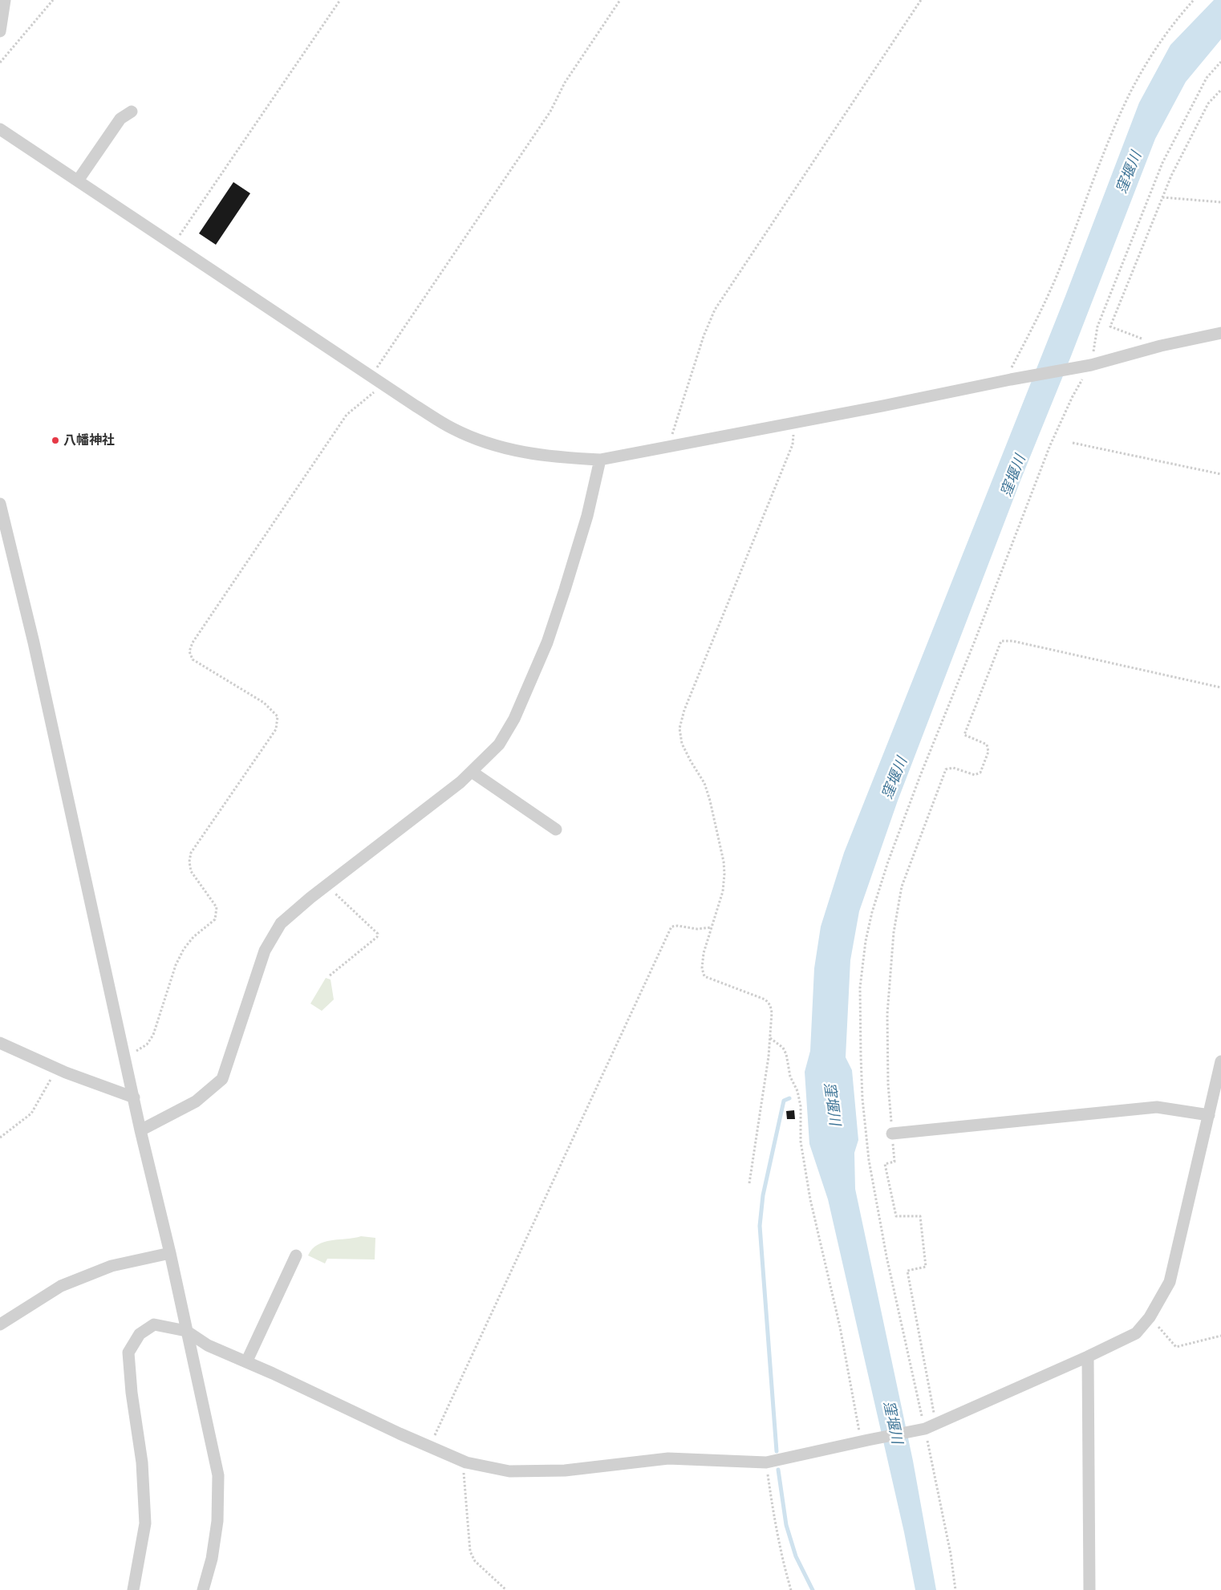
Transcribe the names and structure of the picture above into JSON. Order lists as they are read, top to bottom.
{
  "water": ["窪堰川"],
  "places": ["八幡神社"]
}
